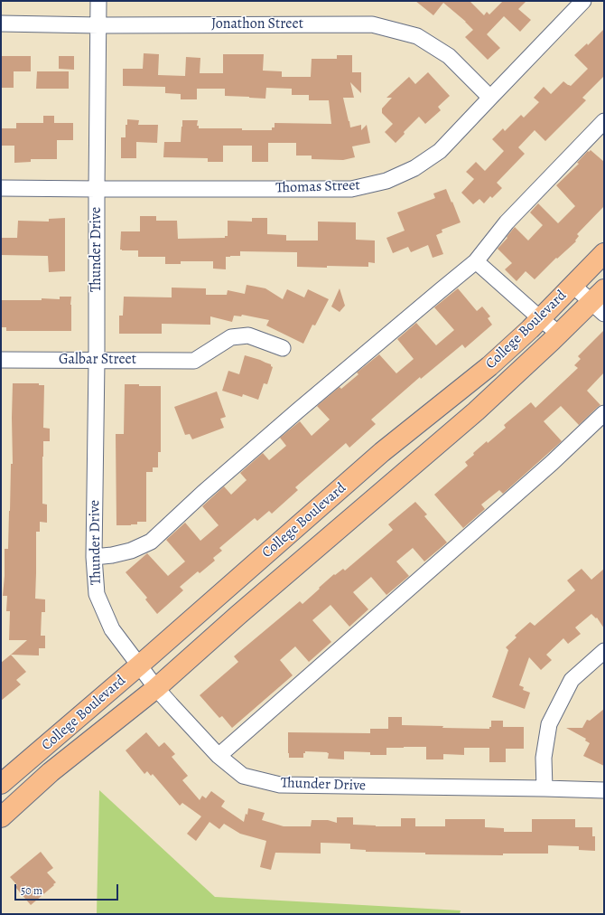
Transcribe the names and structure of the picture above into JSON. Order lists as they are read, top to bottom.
{
  "streets": {
    "main road": ["College Boulevard"],
    "street": [
      "Jonathon Street",
      "Thomas Street",
      "Thunder Drive",
      "Galbar Street"
    ]
  },
  "crossings": [
    ["Jonathon Street", "Thomas Street"],
    ["Jonathon Street", "Thunder Drive"],
    ["Thomas Street", "Thunder Drive"],
    ["Thunder Drive", "College Boulevard"],
    ["Thunder Drive", "Galbar Street"]
  ],
  "scale_bar": "50 m"
}
